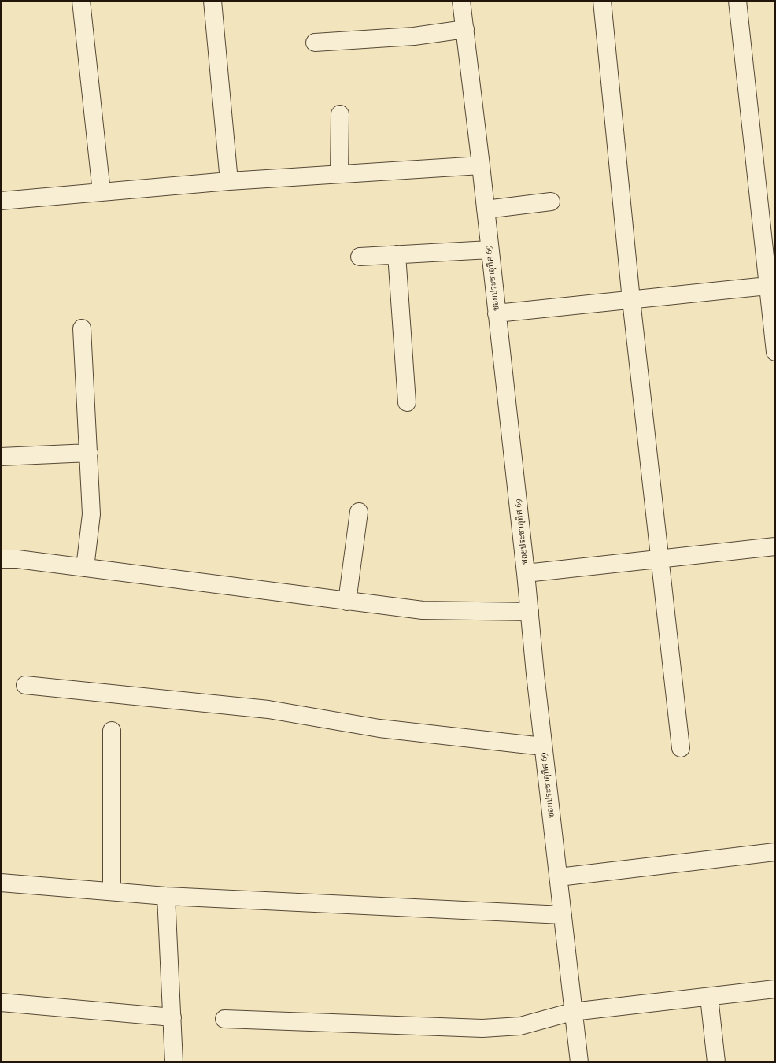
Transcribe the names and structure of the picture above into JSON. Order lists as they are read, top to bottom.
{
  "streets": {
    "street": ["ซอยประชาอุทิศ 69"]
  }
}
